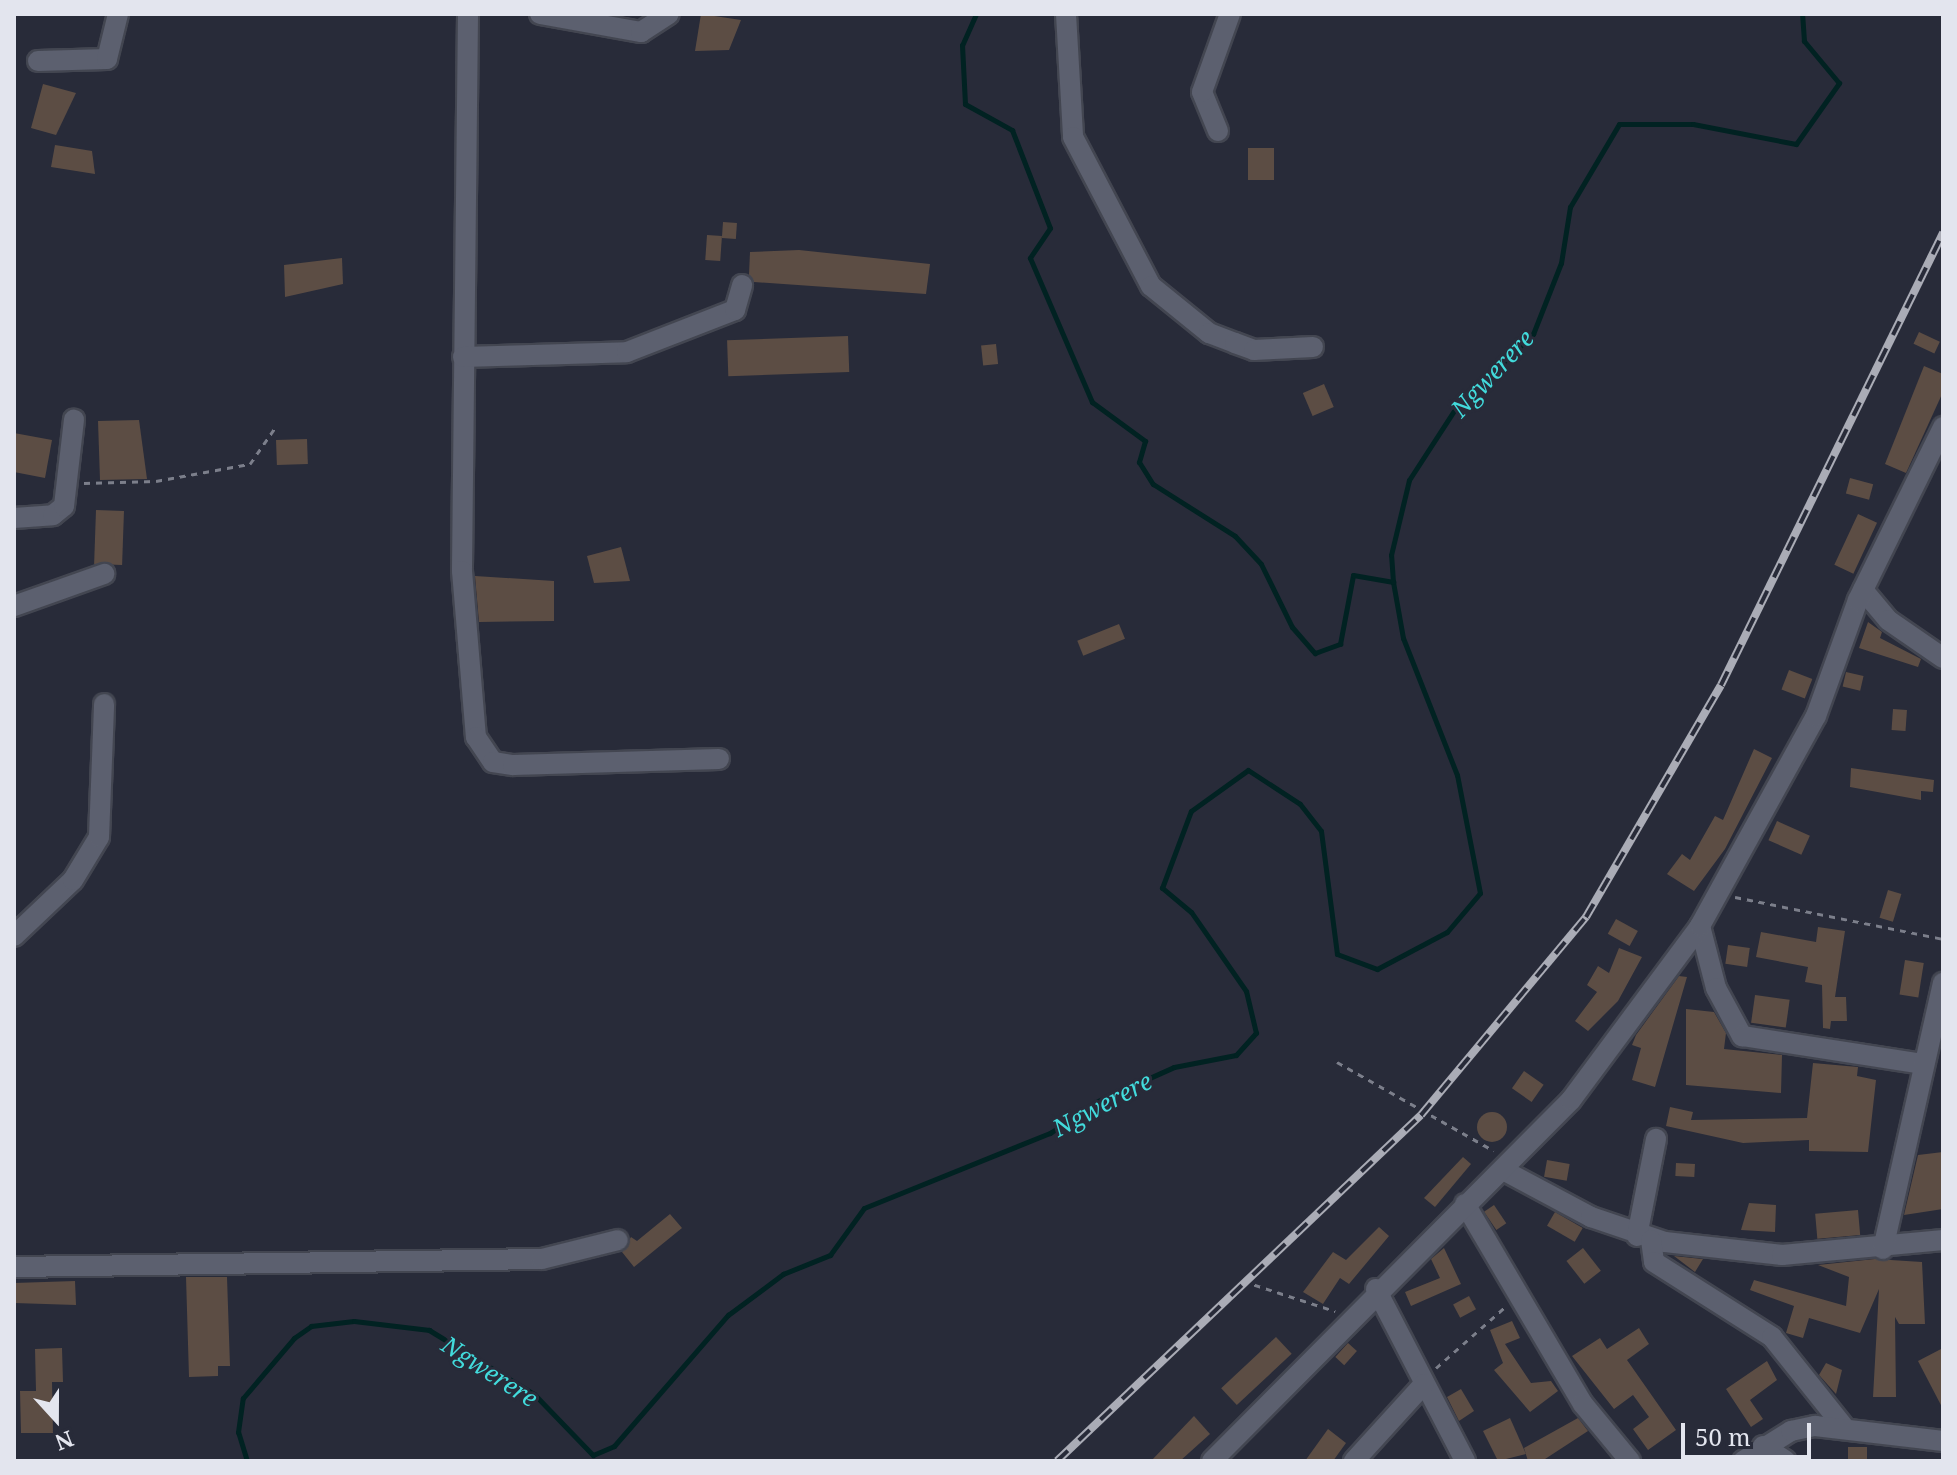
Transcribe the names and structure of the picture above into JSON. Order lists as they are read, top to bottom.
{
  "water": ["Ngwerere"],
  "scale_bar": "50 m",
  "north": "bottom"
}
